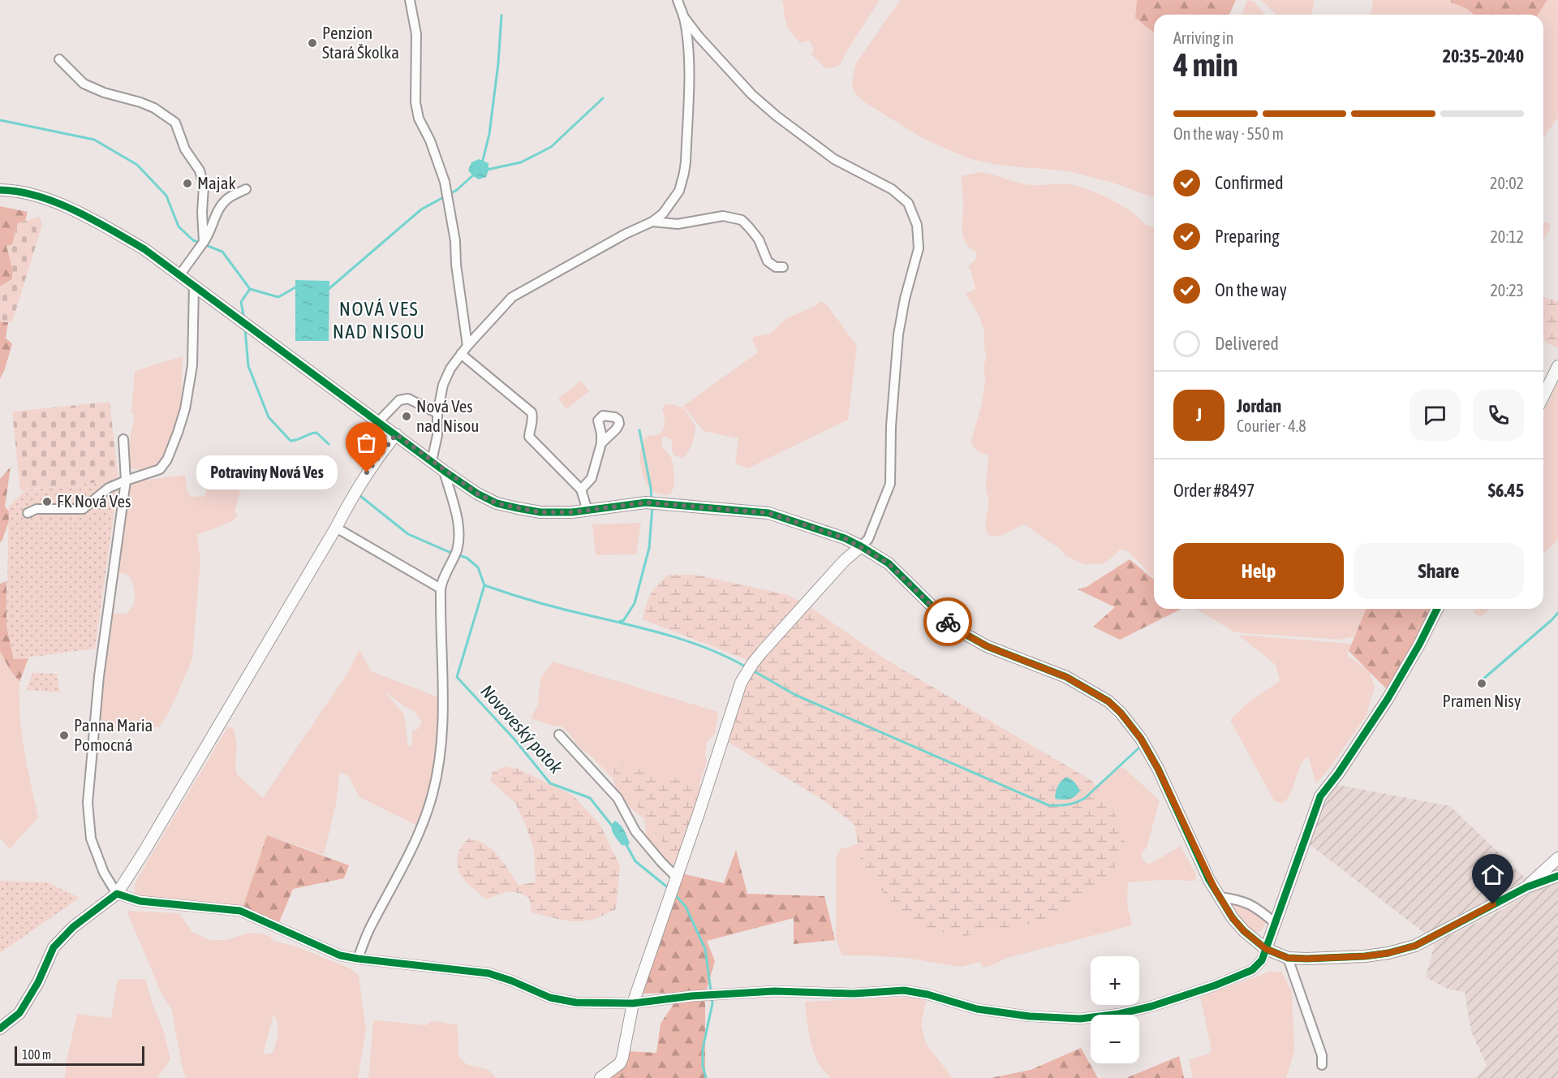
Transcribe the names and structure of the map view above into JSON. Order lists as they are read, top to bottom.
{
  "districts": ["NOVÁ VES NAD NISOU"],
  "water": ["Novoveský potok"],
  "places": [
    "Penzion Stará Školka",
    "Majak",
    "Nová Ves nad Nisou",
    "Potraviny Nová Ves",
    "FK Nová Ves",
    "Pramen Nisy",
    "Panna Maria Pomocná"
  ],
  "scale_bar": "100 m",
  "page": {
    "heading": ["4 min", "Arriving in", "20:35–20:40"],
    "panel": [
      "Jordan",
      "Courier · 4.8",
      "Order #8497",
      "$6.45"
    ],
    "bar": "On the way · 550 m",
    "list": [
      ["Confirmed", "20:02"],
      ["Preparing", "20:12"],
      ["On the way", "20:23"],
      "Delivered"
    ],
    "round": "J",
    "bubble": "Potraviny Nová Ves",
    "buttons": ["Help", "Share"],
    "map_buttons": ["+", "−"],
    "scale": "100 m"
  }
}
